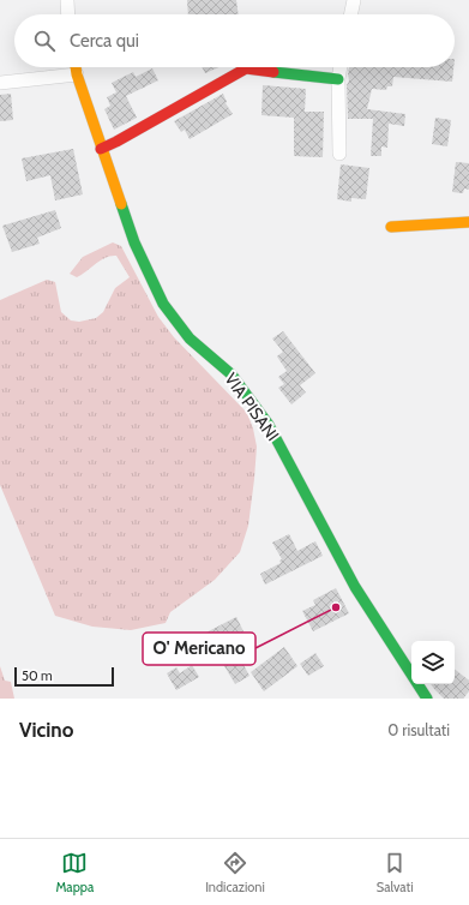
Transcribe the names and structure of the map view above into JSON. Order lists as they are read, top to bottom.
{
  "streets": {
    "street": ["VIA PISANI"]
  },
  "places": ["O' Mericano"],
  "scale_bar": "50 m",
  "page": {
    "search": "Cerca qui",
    "scale": "50 m",
    "heading": ["Vicino", "0 risultati"],
    "nav": ["Mappa", "Indicazioni", "Salvati"]
  }
}
